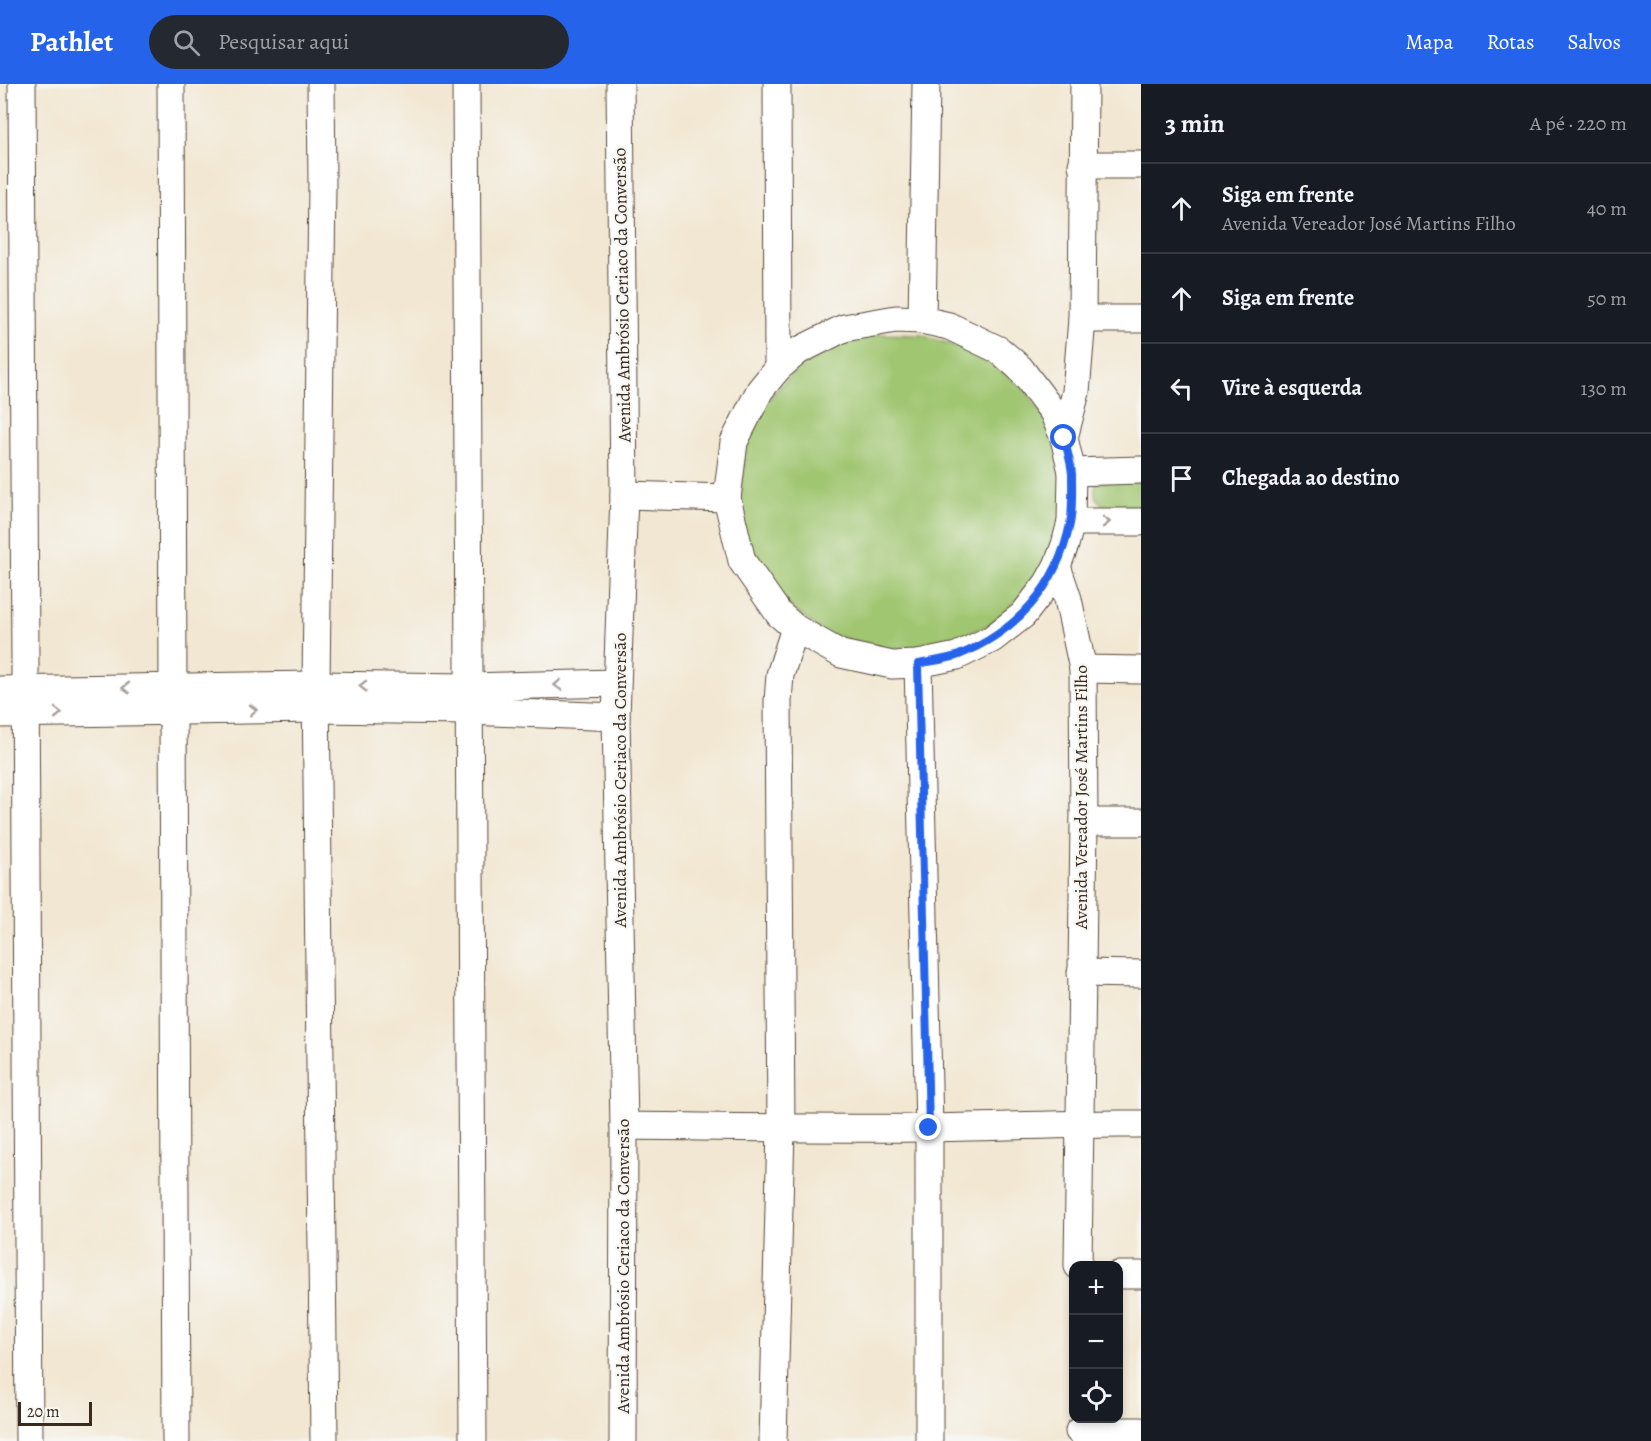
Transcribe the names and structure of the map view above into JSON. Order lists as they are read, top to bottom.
{
  "streets": {
    "street": ["Avenida Ambrósio Ceriaco da Conversão", "Avenida Vereador José Martins Filho"]
  },
  "scale_bar": "20 m",
  "page": {
    "header": "Pathlet",
    "search": "Pesquisar aqui",
    "nav": ["Mapa", "Rotas", "Salvos"],
    "heading": ["3 min", "A pé · 220 m"],
    "list": [
      ["Siga em frente", "Avenida Vereador José Martins Filho", "40 m"],
      ["Siga em frente", "50 m"],
      ["Vire à esquerda", "130 m"],
      "Chegada ao destino"
    ],
    "map_buttons": ["+", "−"],
    "scale": "20 m"
  }
}
